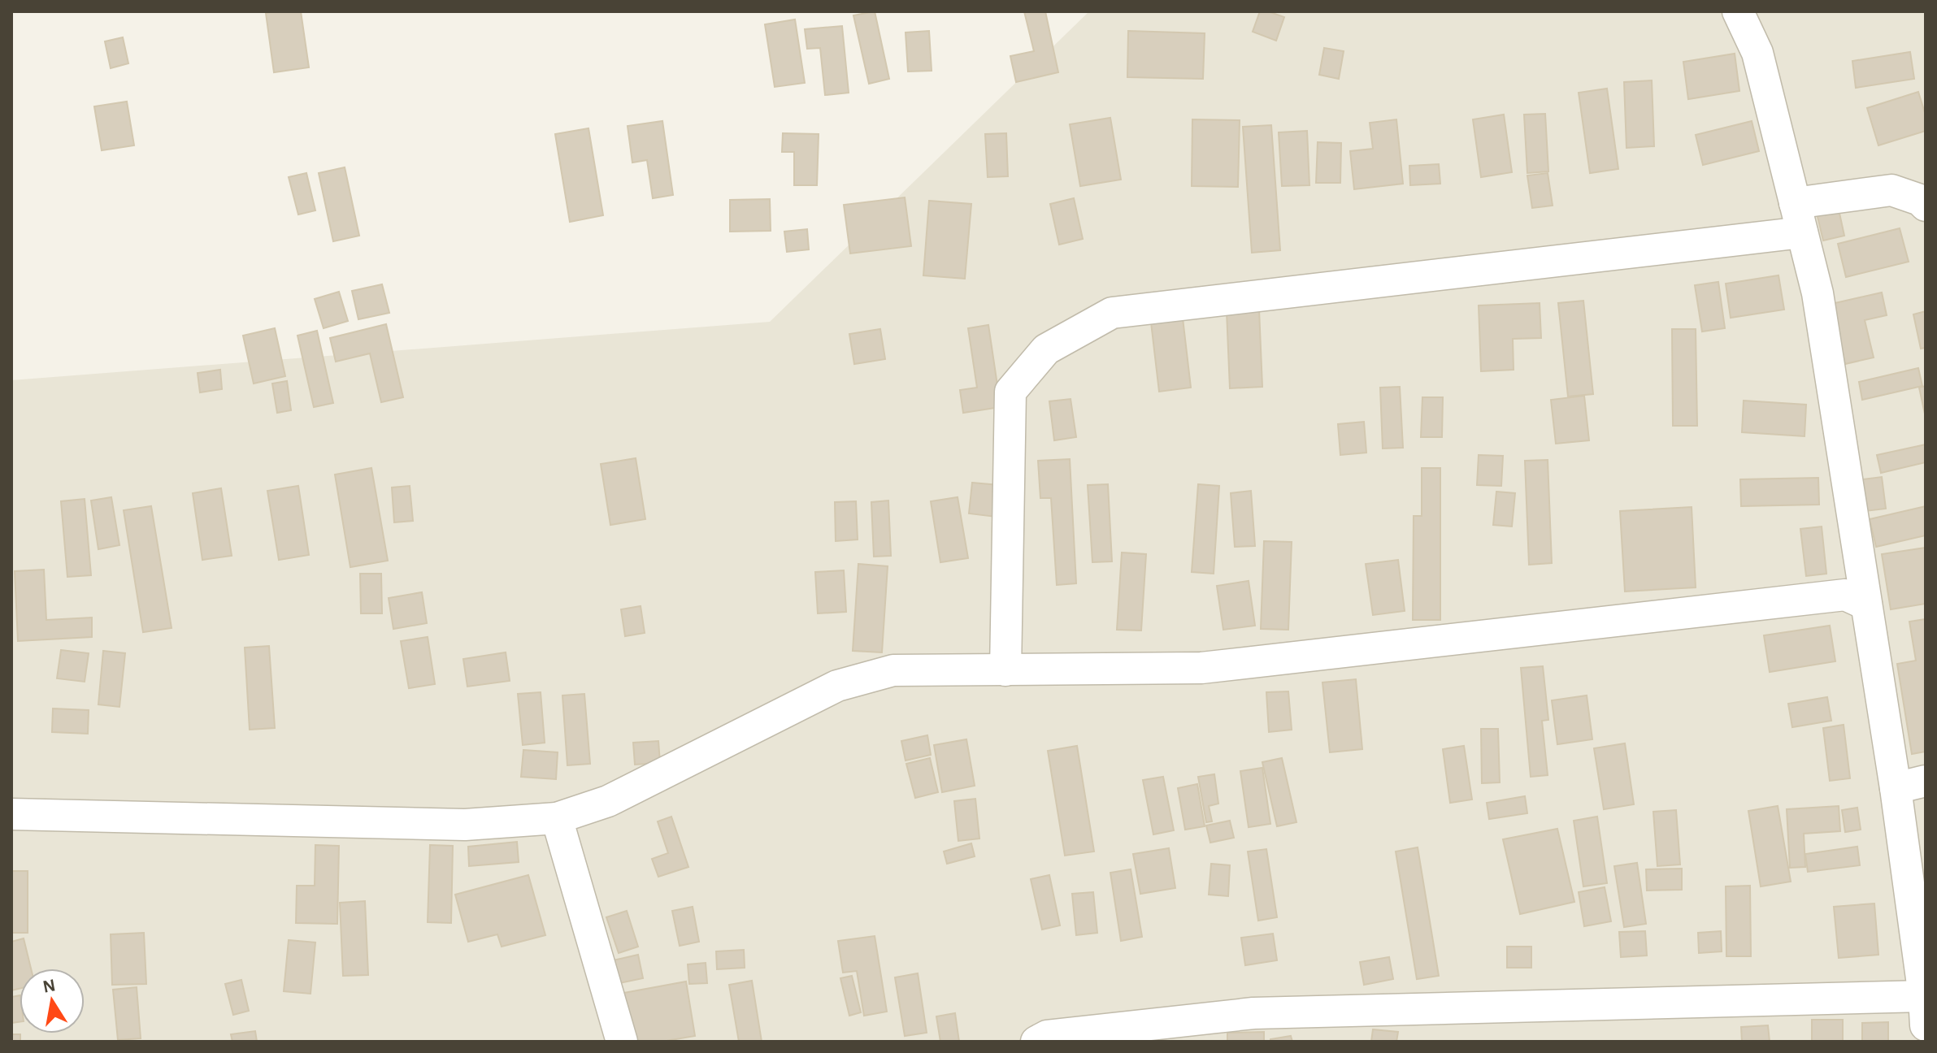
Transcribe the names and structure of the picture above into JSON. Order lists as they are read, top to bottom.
{
  "north": "top"
}
